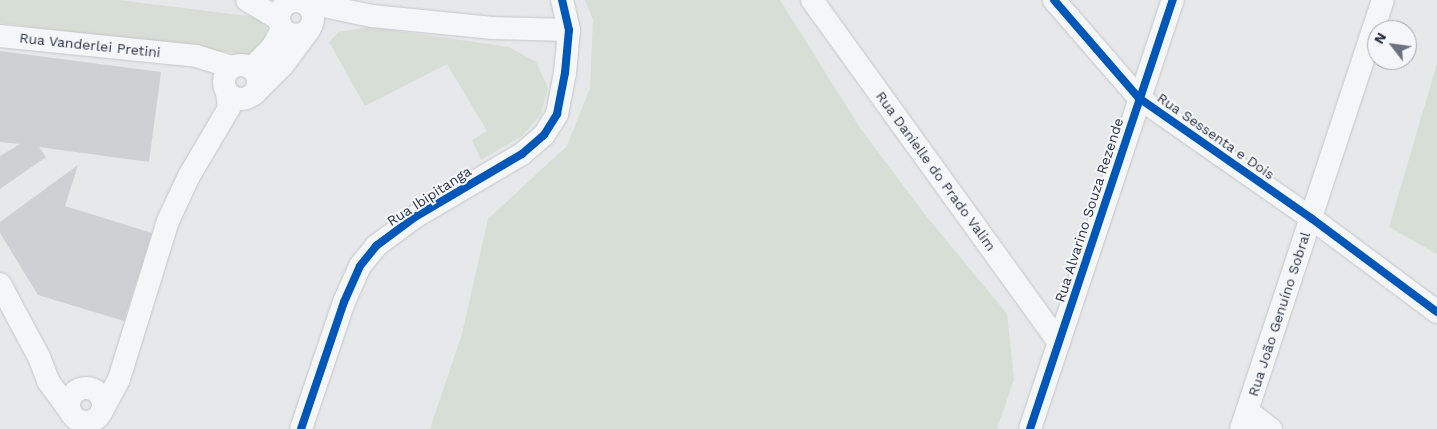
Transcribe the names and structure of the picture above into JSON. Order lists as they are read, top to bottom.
{
  "streets": {
    "street": [
      "Rua Vanderlei Pretini",
      "Rua Sessenta e Dois",
      "Rua Danielle do Prado Valim",
      "Rua Ibipitanga",
      "Rua Alvarino Souza Rezende",
      "Rua João Genuíno Sobral"
    ]
  },
  "crossings": [
    ["Rua Sessenta e Dois", "Rua Alvarino Souza Rezende"],
    ["Rua Sessenta e Dois", "Rua João Genuíno Sobral"],
    ["Rua Danielle do Prado Valim", "Rua Alvarino Souza Rezende"]
  ],
  "north": "top left"
}
